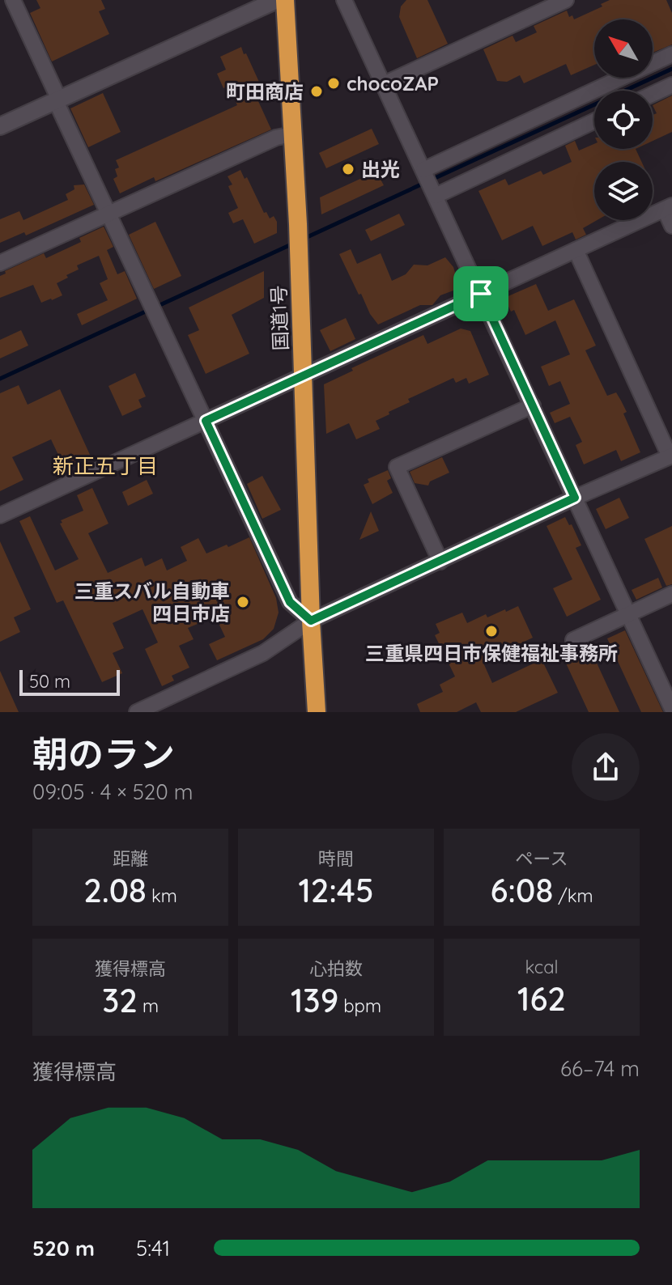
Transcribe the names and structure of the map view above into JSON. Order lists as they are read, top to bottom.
{
  "streets": {
    "highway": ["国道1号"]
  },
  "districts": ["新正五丁目"],
  "places": [
    "chocoZAP",
    "町田商店",
    "出光",
    "三重スバル自動車 四日市店",
    "三重県四日市保健福祉事務所"
  ],
  "scale_bar": "50 m",
  "north": "top left",
  "page": {
    "scale": "50 m",
    "heading": ["朝のラン", "09:05 · 4 × 520 m"],
    "stats": [
      ["距離", "2.08 km"],
      ["時間", "12:45"],
      ["ペース", "6:08 /km"],
      ["獲得標高", "32 m"],
      ["心拍数", "139 bpm"],
      ["kcal", "162"]
    ],
    "chart": ["獲得標高", "66–74 m"],
    "list": [
      {
        "name": "520 m",
        "note": "5:41"
      }
    ]
  }
}
